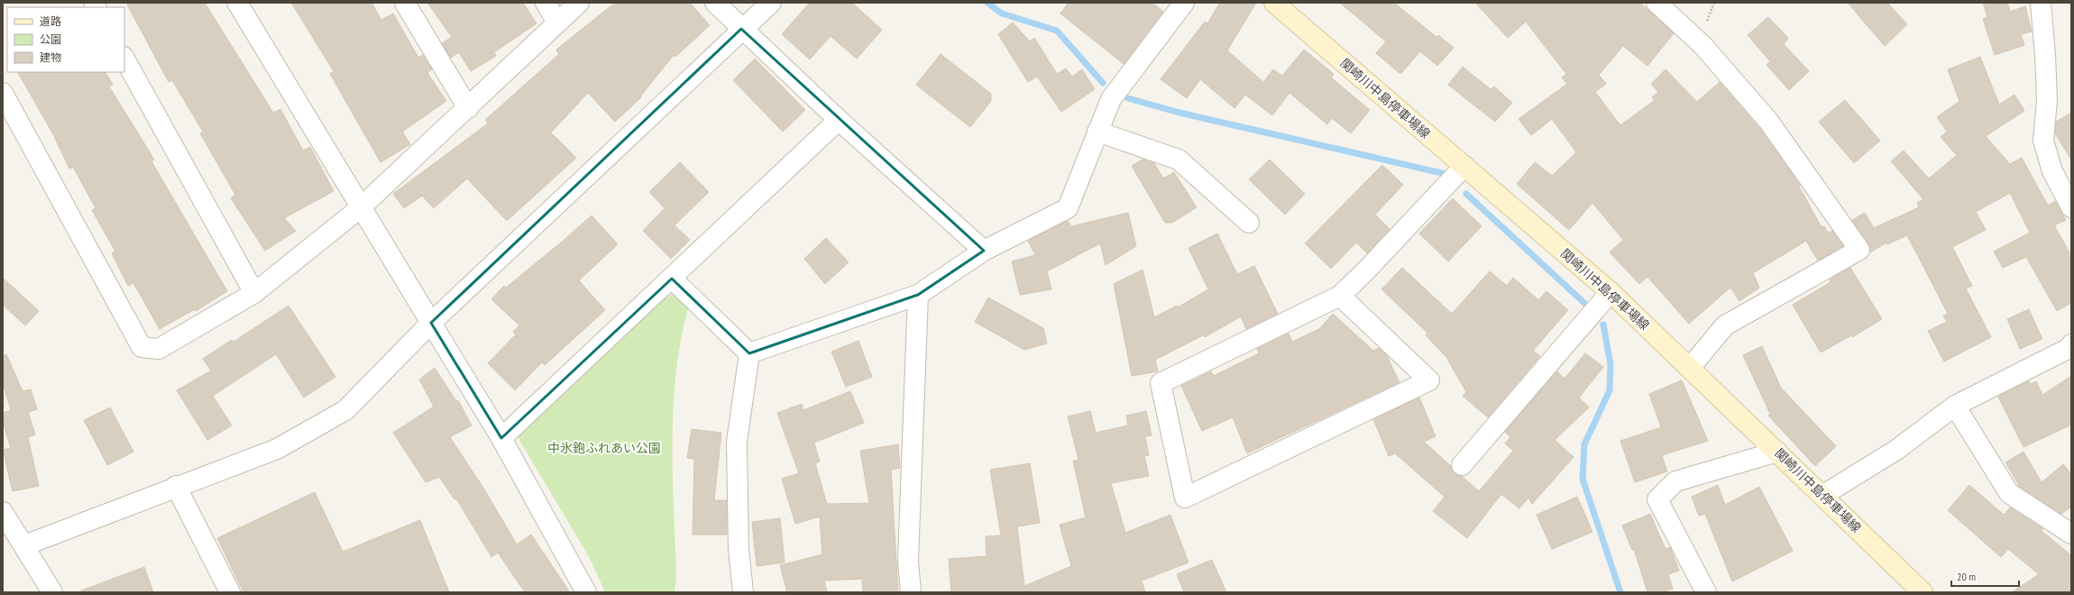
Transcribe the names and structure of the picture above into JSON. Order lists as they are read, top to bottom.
{
  "streets": {
    "main road": ["関崎川中島停車場線"]
  },
  "parks": ["中氷鉋ふれあい公園"],
  "legend": ["道路", "公園", "建物"],
  "scale_bar": "20 m"
}
